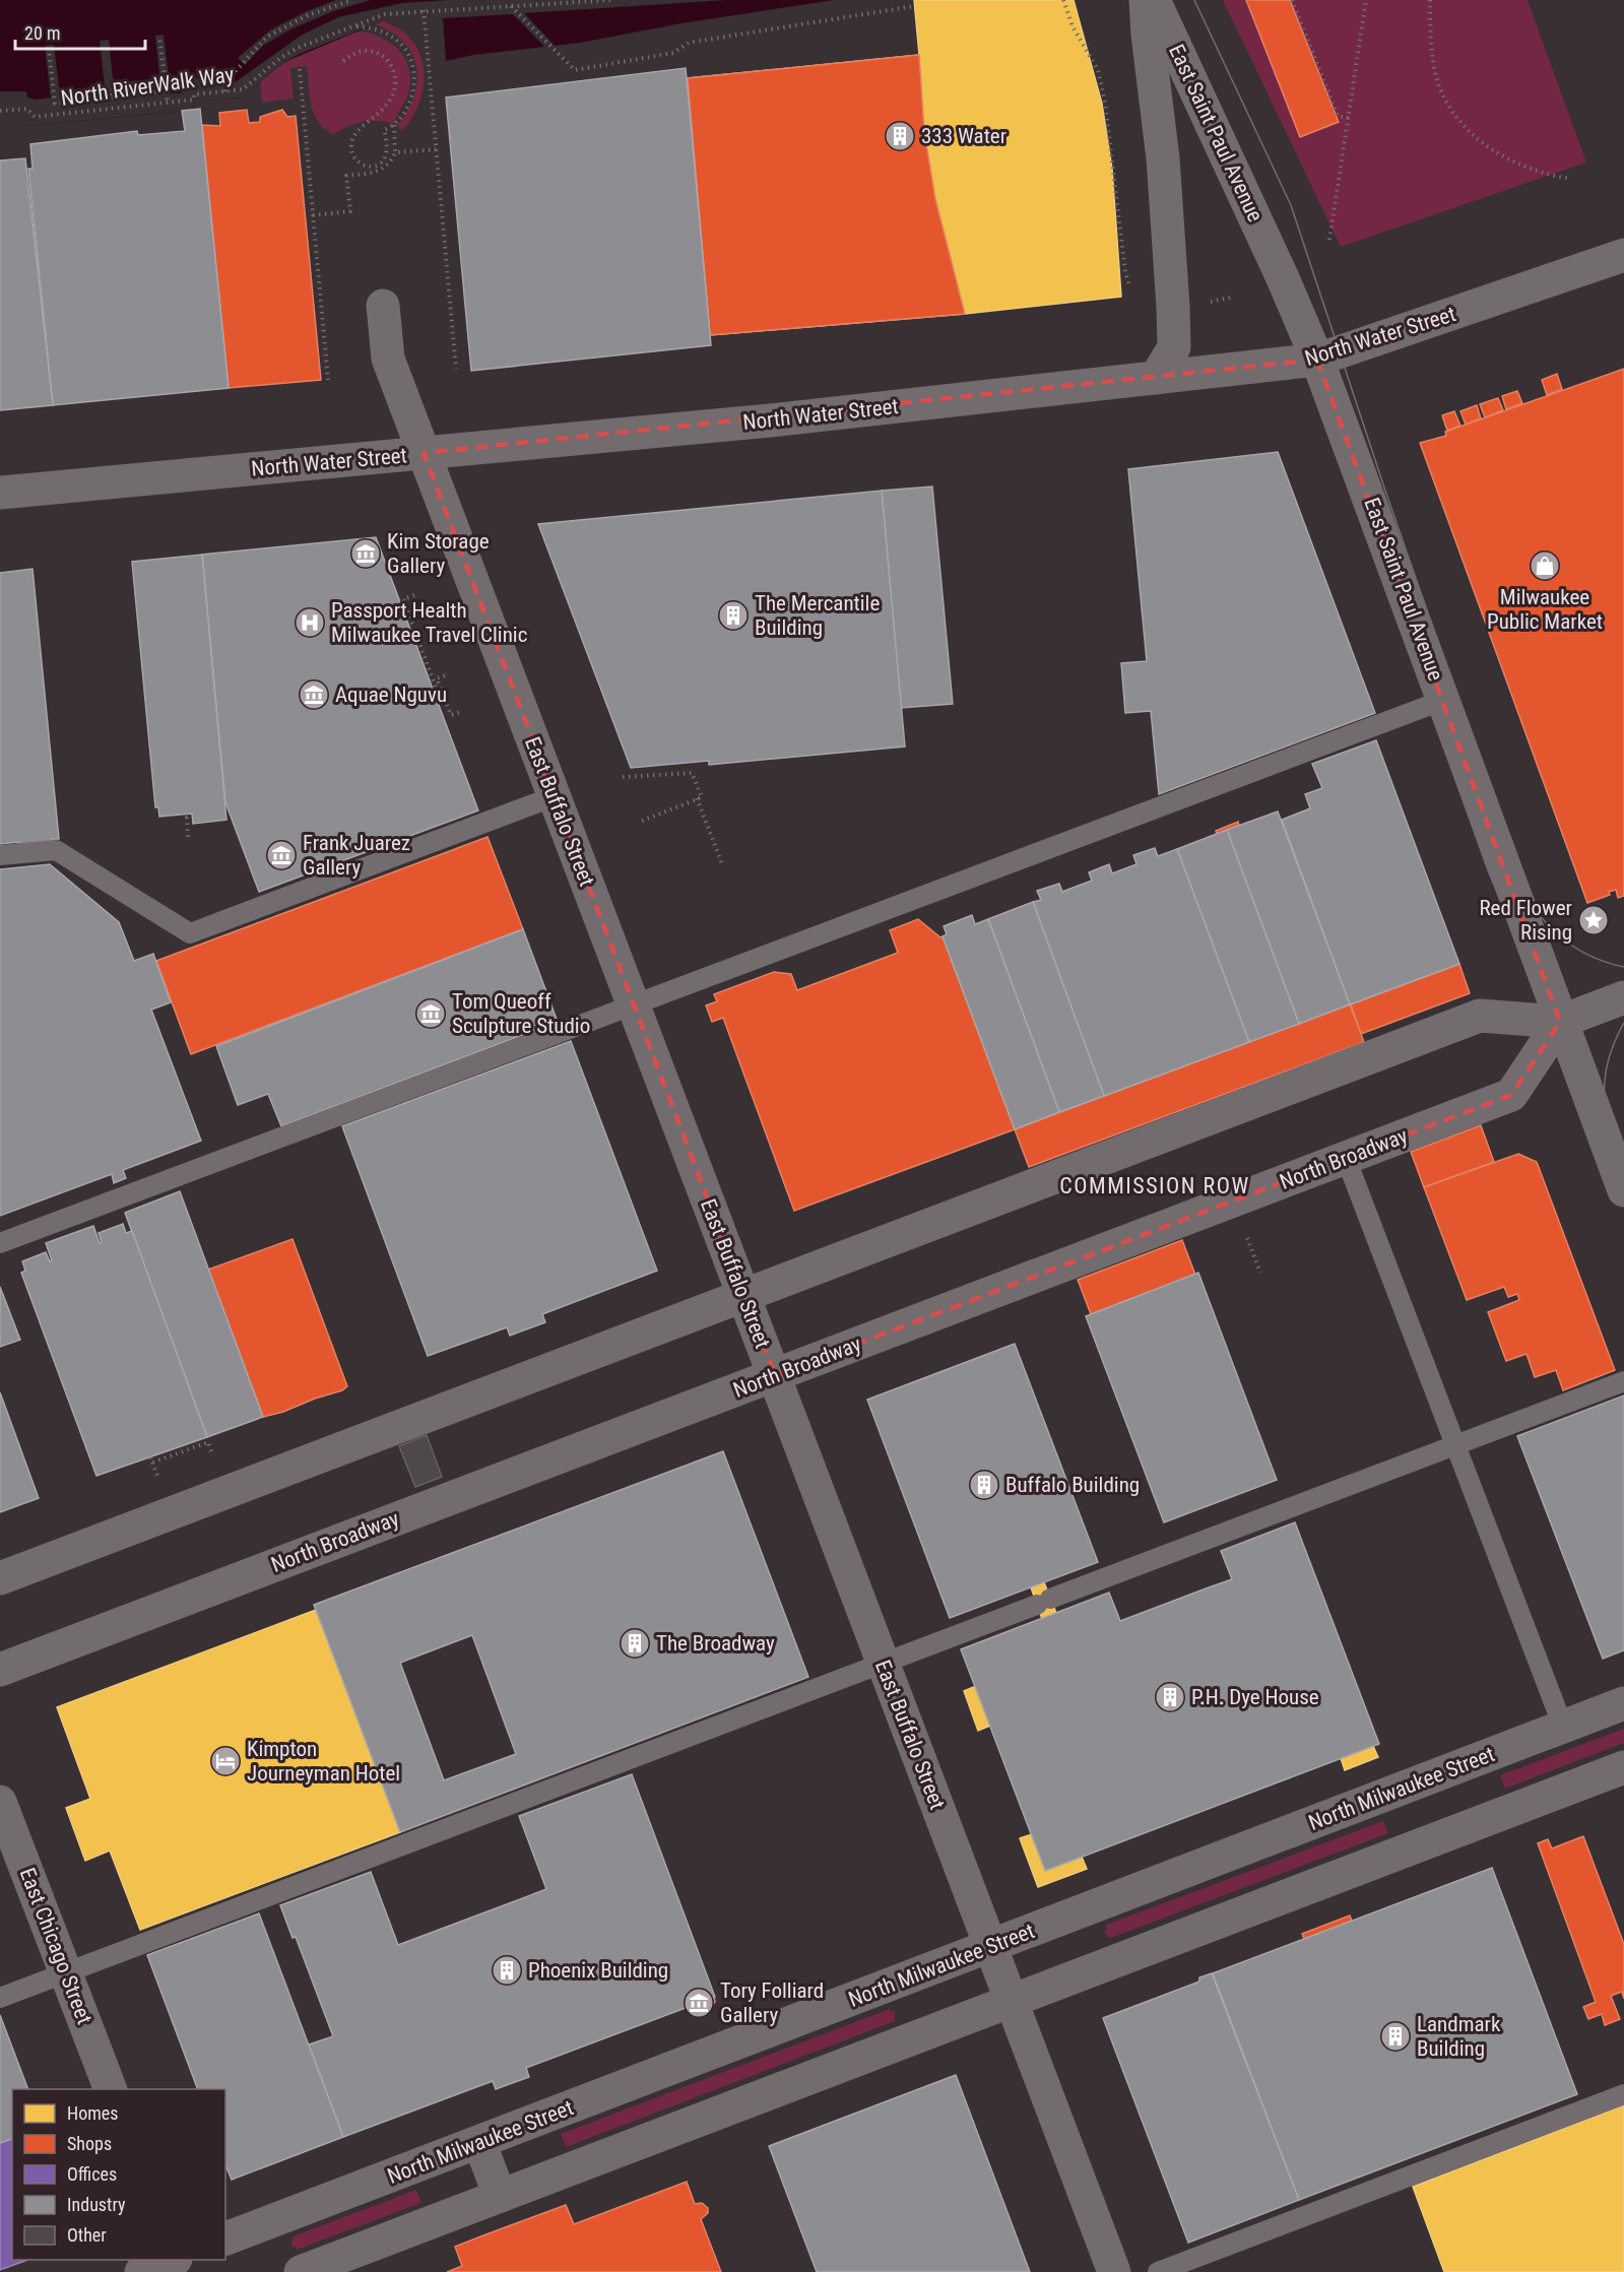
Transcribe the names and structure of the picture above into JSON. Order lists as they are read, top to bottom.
{
  "streets": {
    "street": [
      "East Saint Paul Avenue",
      "North Water Street",
      "East Buffalo Street",
      "North Broadway",
      "North Milwaukee Street",
      "East Chicago Street"
    ],
    "path": ["North RiverWalk Way"]
  },
  "crossings": [
    ["East Saint Paul Avenue", "North Water Street"],
    ["East Saint Paul Avenue", "North Broadway"],
    ["North Water Street", "East Buffalo Street"],
    ["East Buffalo Street", "North Broadway"],
    ["East Buffalo Street", "North Milwaukee Street"]
  ],
  "districts": ["COMMISSION ROW"],
  "places": {
    "building": [
      "333 Water",
      "The Mercantile Building",
      "Buffalo Building",
      "The Broadway",
      "P.H. Dye House",
      "Phoenix Building",
      "Landmark Building"
    ],
    "museum": [
      "Kim Storage Gallery",
      "Aquae Nguvu",
      "Frank Juarez Gallery",
      "Tom Queoff Sculpture Studio",
      "Tory Folliard Gallery"
    ],
    "shop": ["Milwaukee Public Market"],
    "hospital": ["Passport Health Milwaukee Travel Clinic"],
    "place": ["Red Flower Rising"],
    "hotel": ["Kimpton Journeyman Hotel"]
  },
  "legend": [
    "Homes",
    "Shops",
    "Offices",
    "Industry",
    "Other"
  ],
  "scale_bar": "20 m"
}
